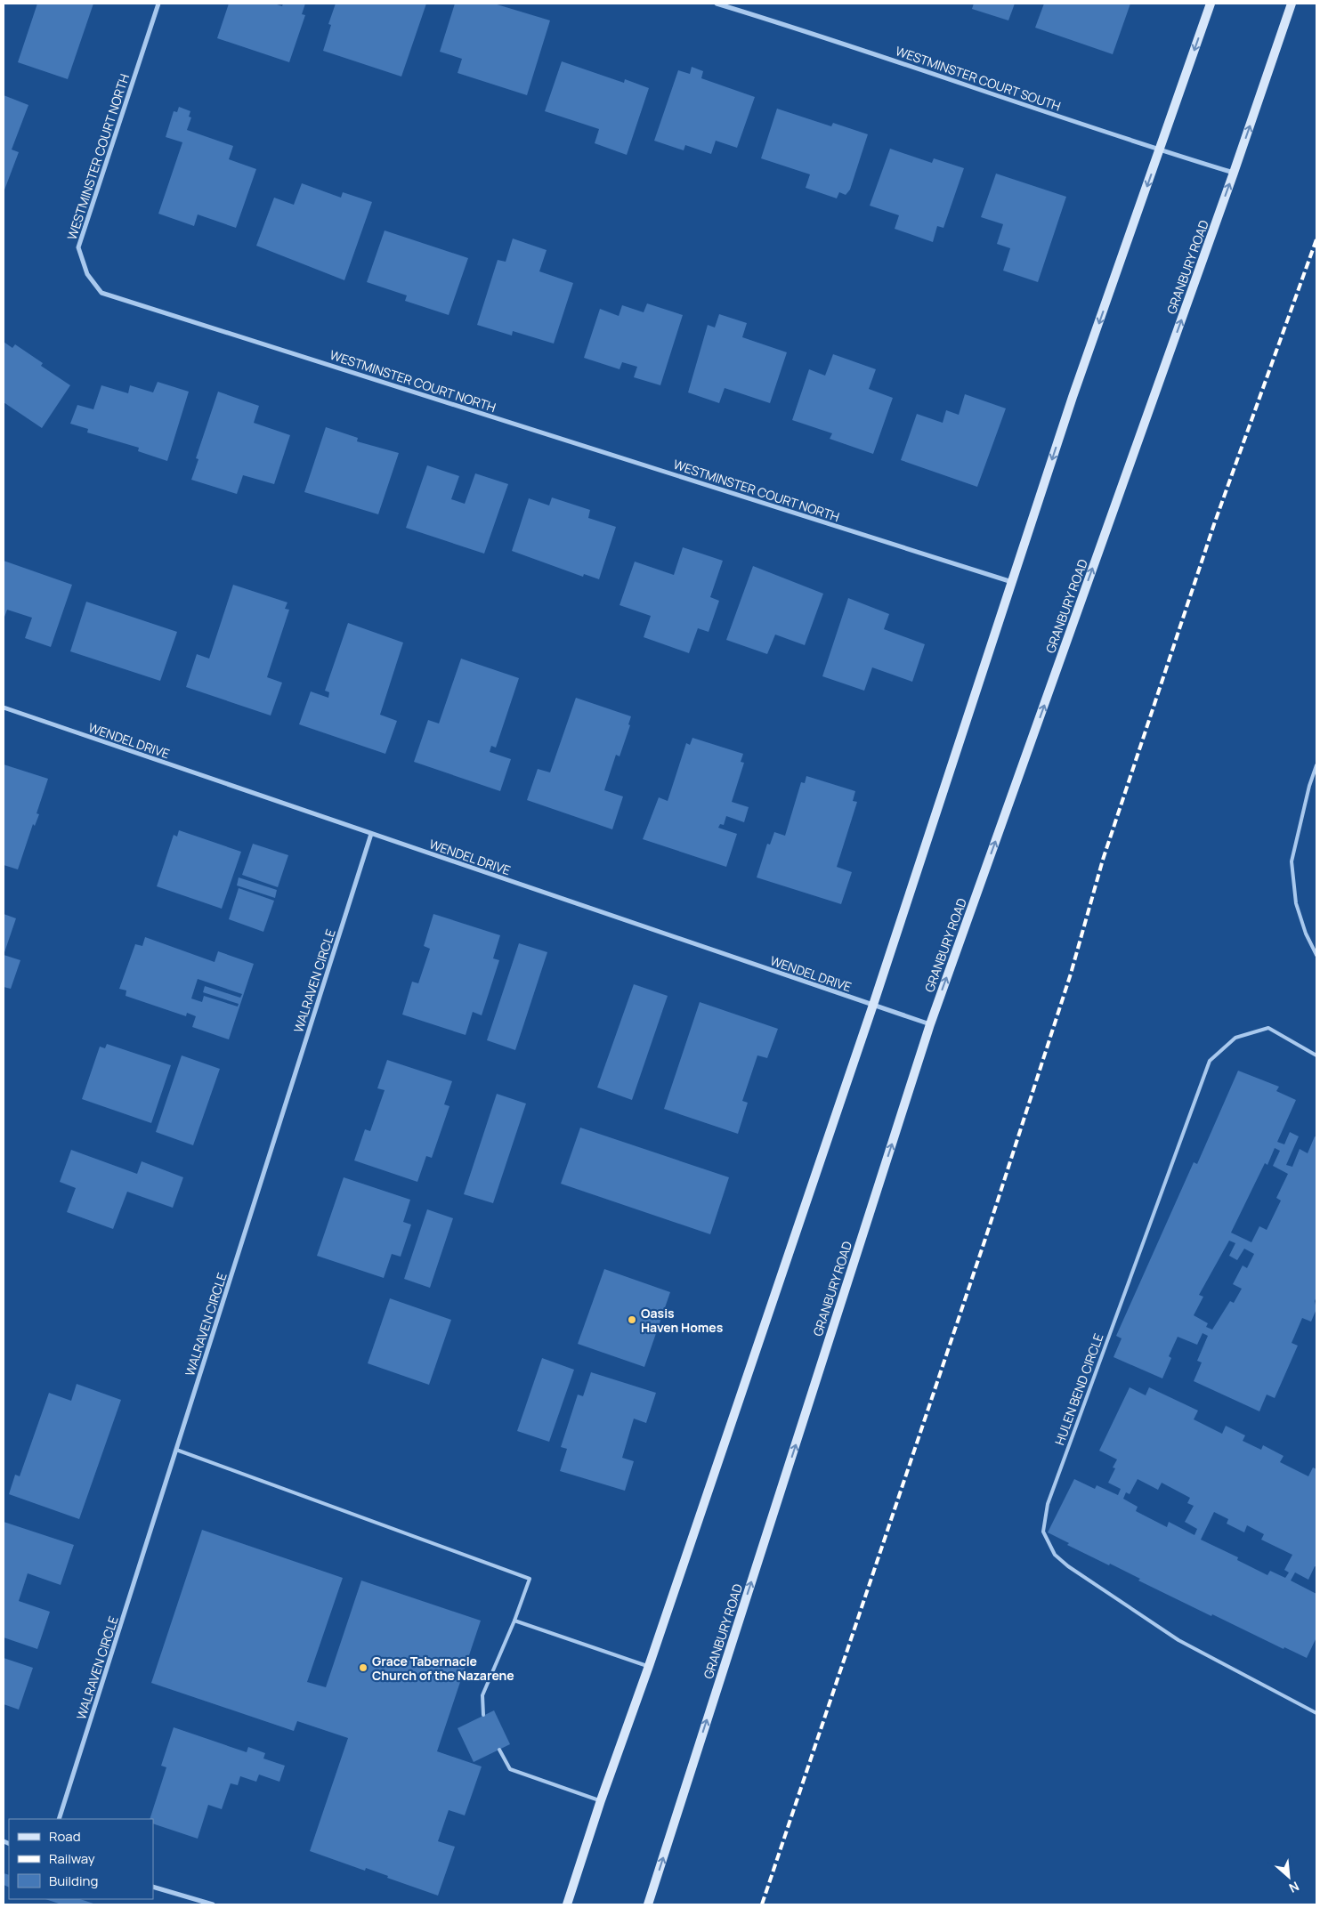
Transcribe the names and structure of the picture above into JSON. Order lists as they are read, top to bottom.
{
  "streets": {
    "main road": ["GRANBURY ROAD"],
    "street": [
      "WESTMINSTER COURT SOUTH",
      "WESTMINSTER COURT NORTH",
      "WENDEL DRIVE",
      "WALRAVEN CIRCLE"
    ],
    "lane": ["HULEN BEND CIRCLE"]
  },
  "crossings": [
    ["WESTMINSTER COURT SOUTH", "GRANBURY ROAD"],
    ["GRANBURY ROAD", "WENDEL DRIVE"],
    ["WENDEL DRIVE", "WALRAVEN CIRCLE"]
  ],
  "places": ["Oasis Haven Homes", "Grace Tabernacle Church of the Nazarene"],
  "legend": ["Road", "Railway", "Building"],
  "north": "bottom right"
}
